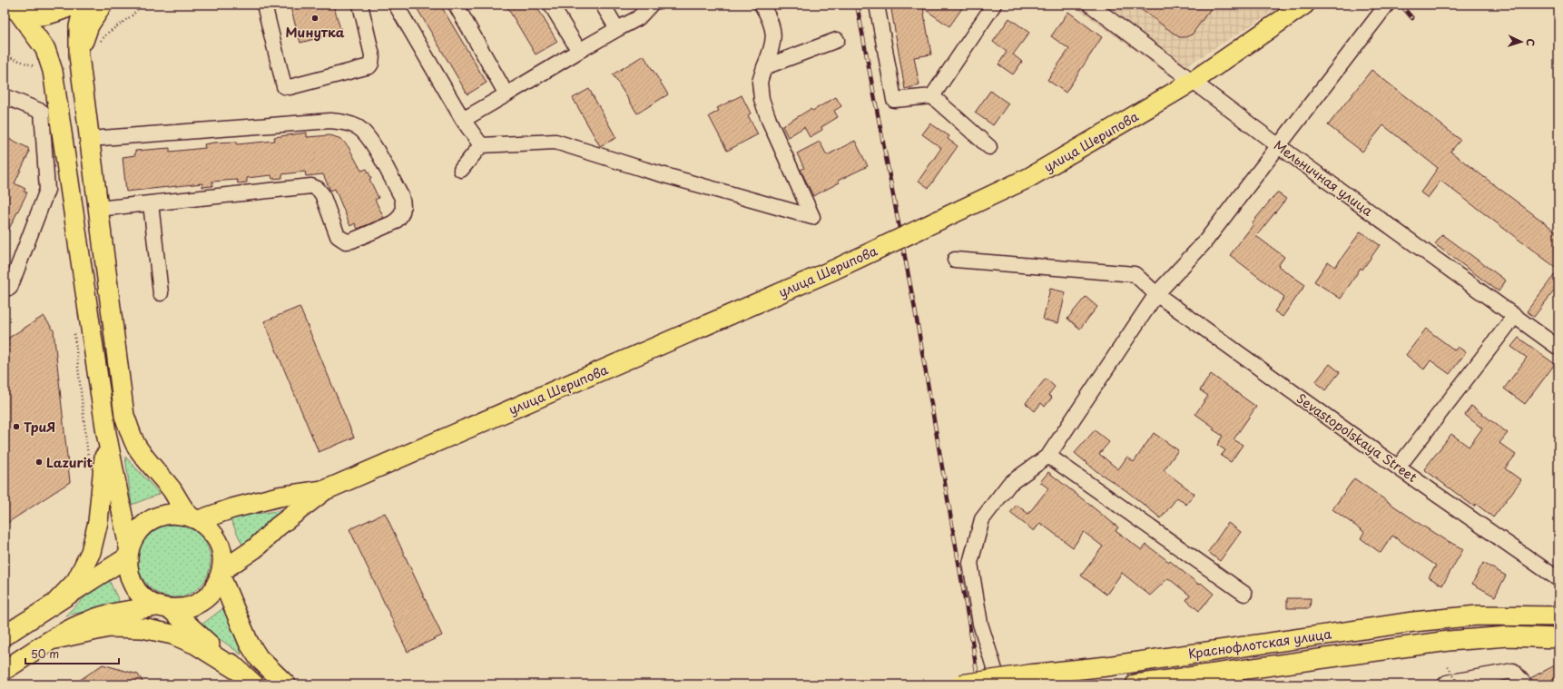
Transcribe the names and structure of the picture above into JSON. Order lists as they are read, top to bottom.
{
  "streets": {
    "main road": ["улица Шерипова", "Краснофлотская улица"],
    "street": ["Мельничная улица", "Sevastopolskaya Street"]
  },
  "crossings": [
    ["улица Шерипова", "Мельничная улица"]
  ],
  "places": ["Минутка", "ТриЯ", "Lazurit"],
  "scale_bar": "50 m",
  "north": "right"
}
